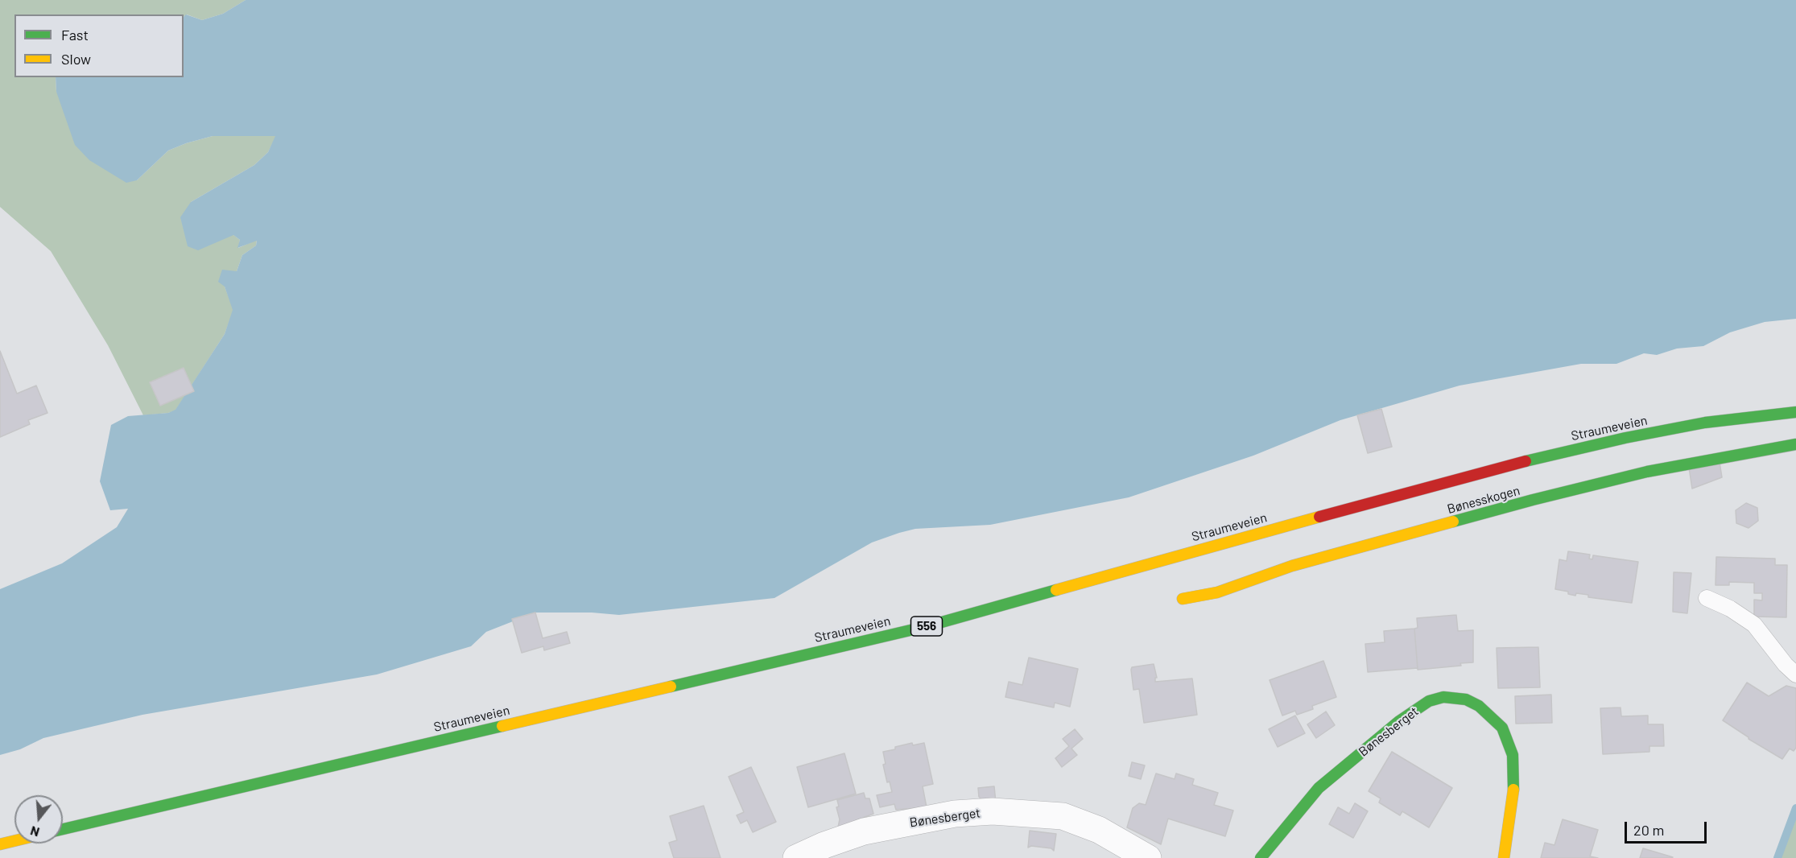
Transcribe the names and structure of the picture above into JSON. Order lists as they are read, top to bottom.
{
  "streets": {
    "main road": [
      "Straumeveien",
      "Bønesskogen",
      "556",
      "Bønesberget"
    ]
  },
  "legend": ["Fast", "Slow"],
  "scale_bar": "20 m",
  "north": "bottom"
}
